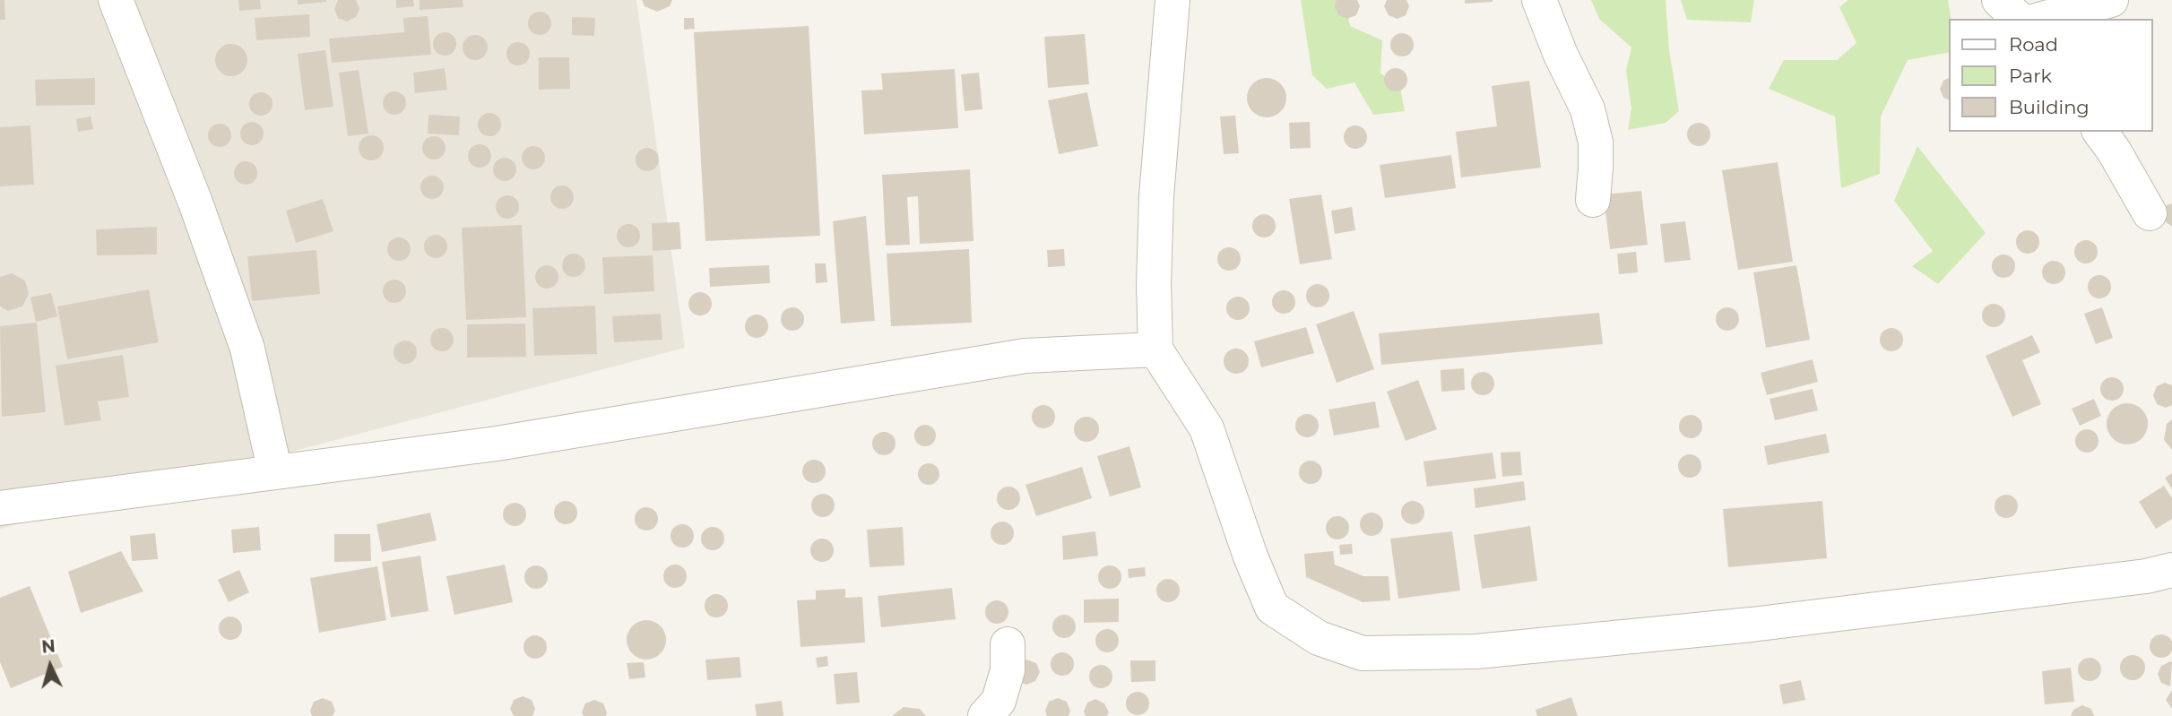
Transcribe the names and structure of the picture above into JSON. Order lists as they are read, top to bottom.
{
  "legend": ["Road", "Park", "Building"],
  "north": "top"
}
